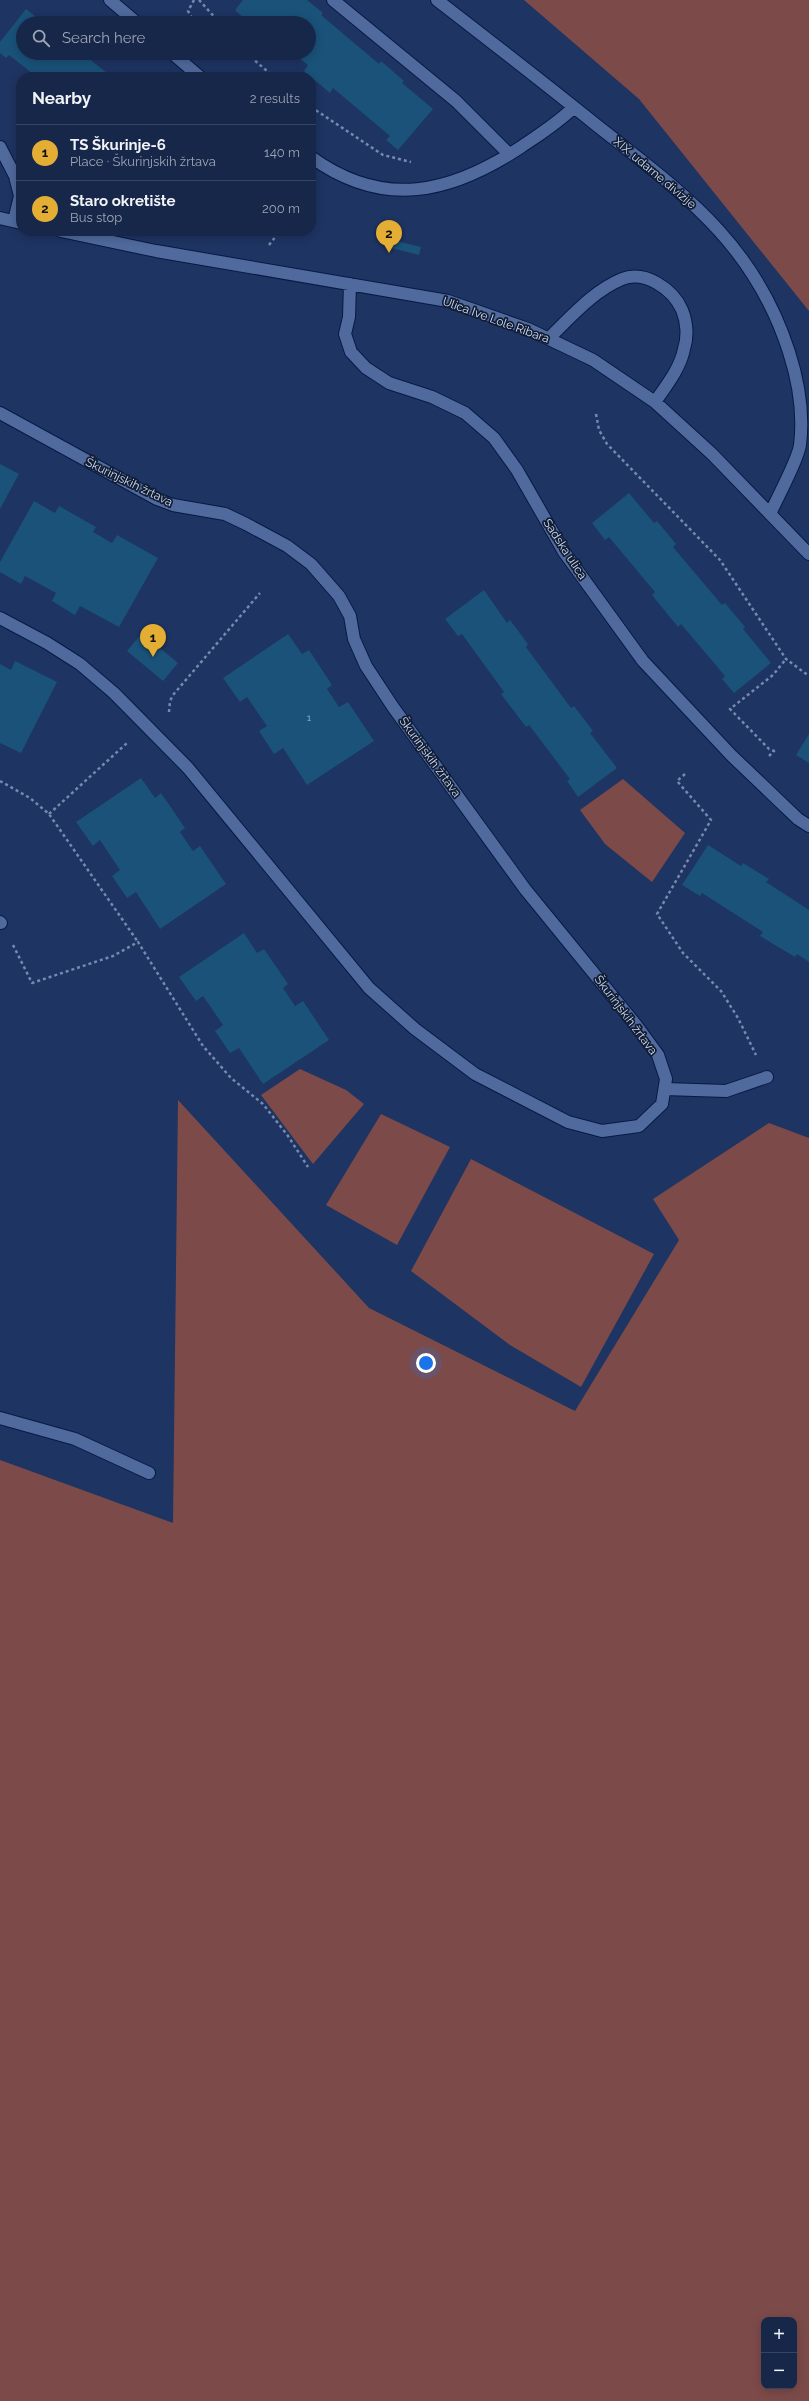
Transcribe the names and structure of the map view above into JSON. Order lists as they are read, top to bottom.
{
  "streets": {
    "street": [
      "XIX. udarne divizije",
      "Ulica Ive Lole Ribara",
      "Škurinjskih žrtava",
      "Sadska ulica"
    ]
  },
  "crossings": [
    ["XIX. udarne divizije", "Ulica Ive Lole Ribara"],
    ["Ulica Ive Lole Ribara", "Sadska ulica"]
  ],
  "house_numbers": ["1"],
  "page": {
    "search": "Search here",
    "heading": ["Nearby", "2 results"],
    "list": [
      {
        "mark": "1",
        "name": "TS Škurinje-6",
        "note": "Place · Škurinjskih žrtava",
        "value": "140 m"
      },
      {
        "mark": "2",
        "name": "Staro okretište",
        "note": "Bus stop",
        "value": "200 m"
      }
    ],
    "pins": ["2", "1"],
    "map_buttons": ["+", "−"]
  }
}
